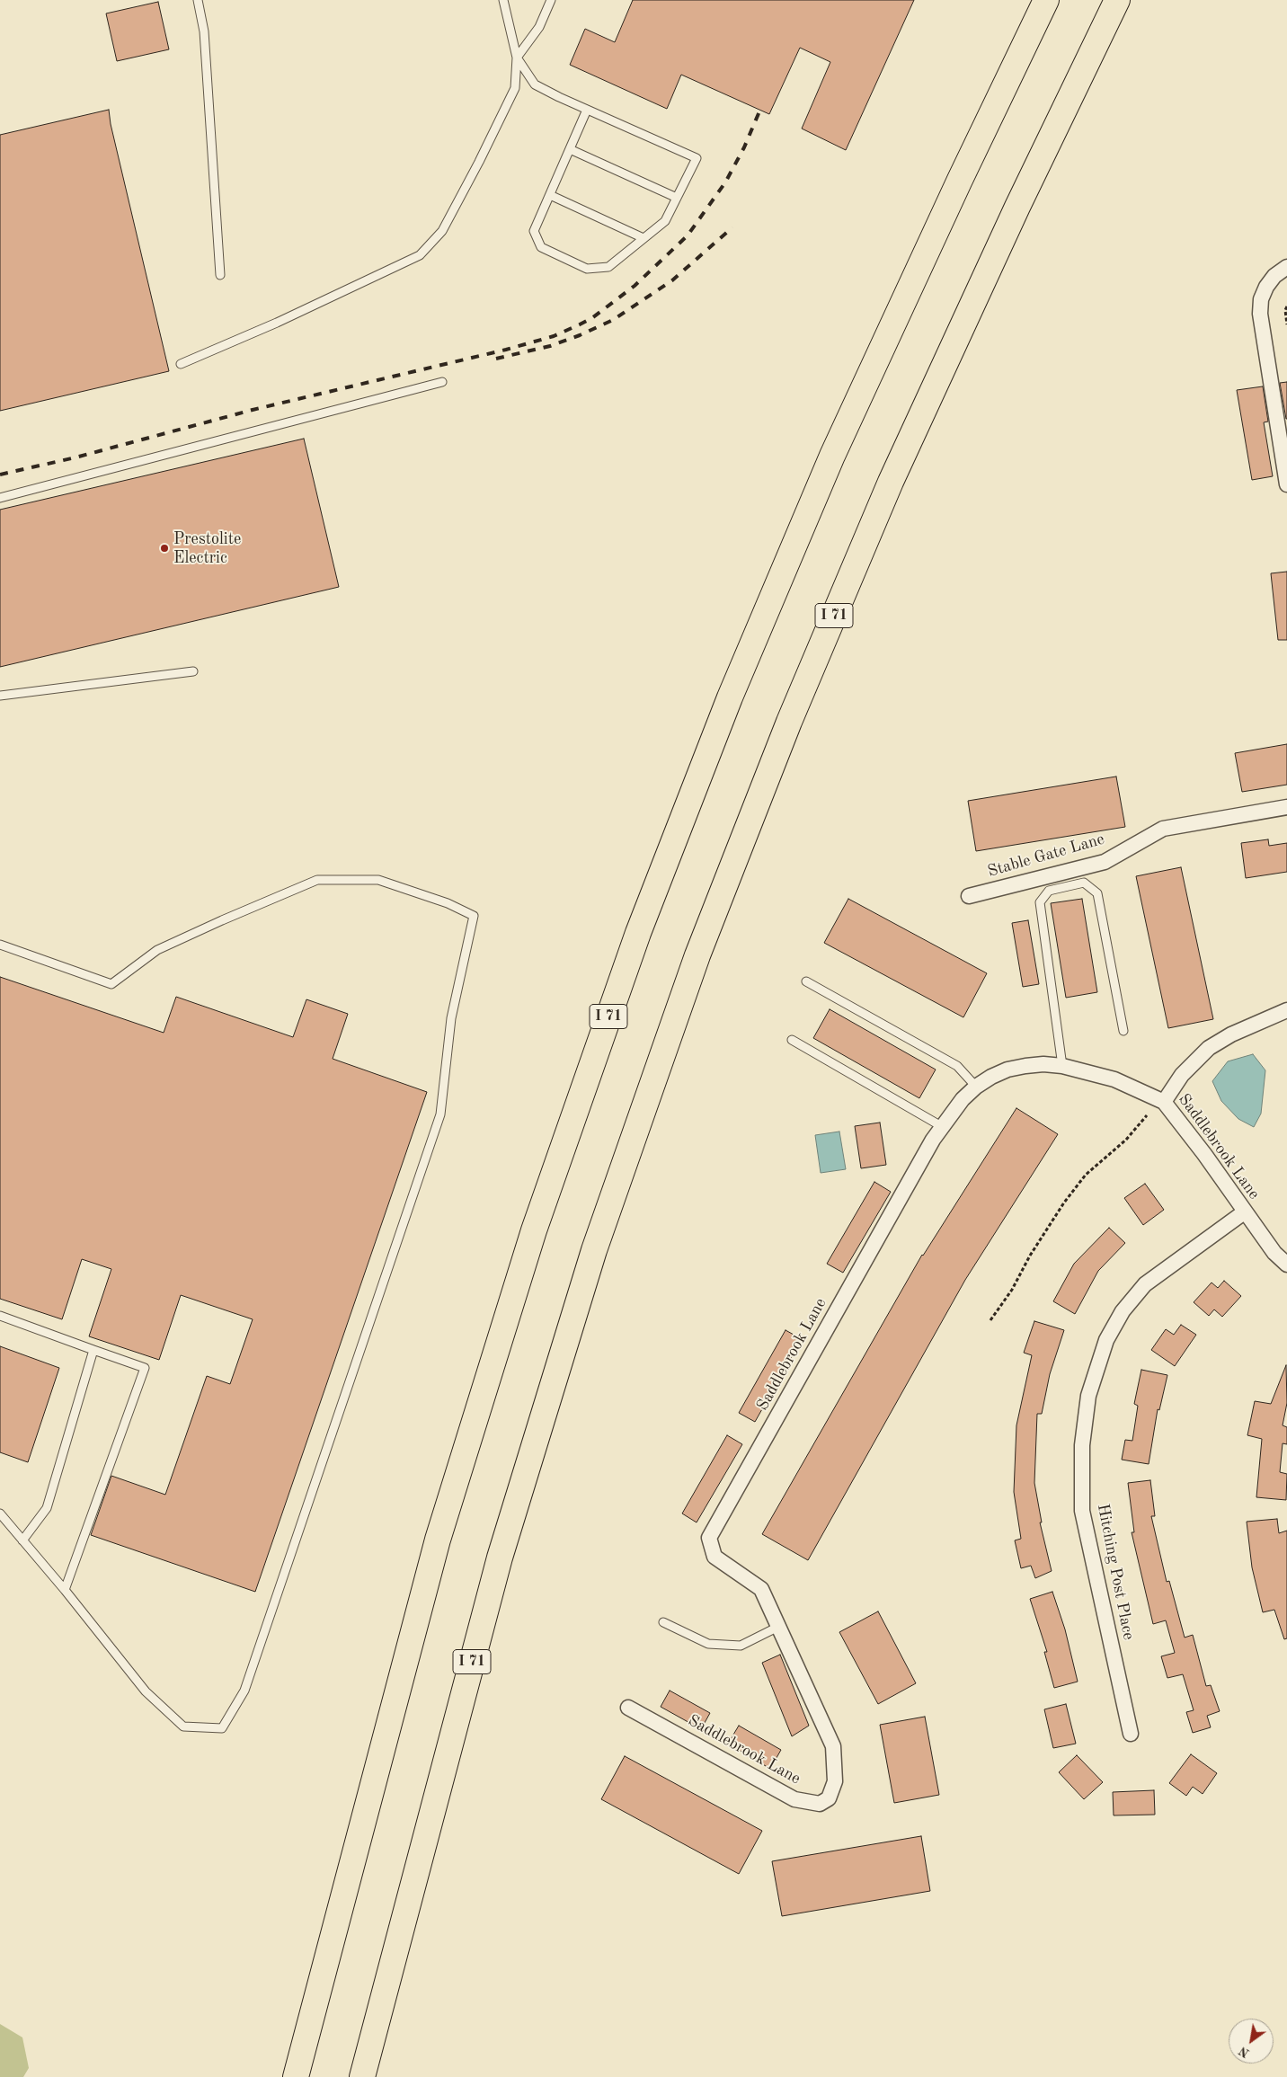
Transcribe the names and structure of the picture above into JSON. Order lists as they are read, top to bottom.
{
  "streets": {
    "highway": ["I 71"],
    "street": ["Stable Gate Lane", "Saddlebrook Lane", "Hitching Post Place"]
  },
  "crossings": [
    ["Saddlebrook Lane", "Hitching Post Place"]
  ],
  "places": ["Prestolite Electric"],
  "north": "bottom left"
}
